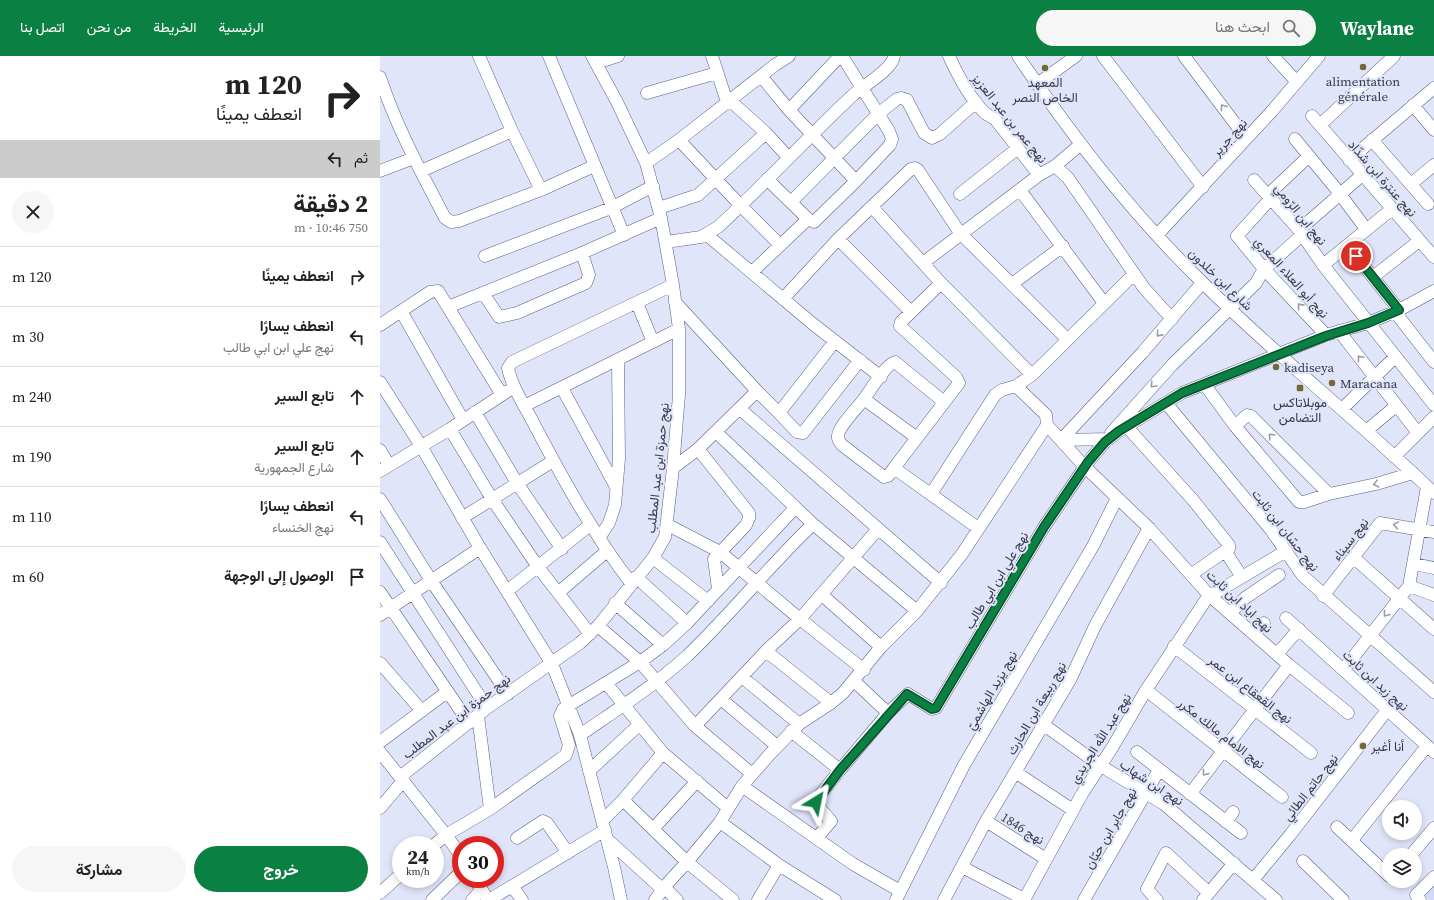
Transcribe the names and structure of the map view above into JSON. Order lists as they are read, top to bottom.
{
  "streets": {
    "street": [
      "نهج عمر بن عبد العزيز",
      "نهج جرير",
      "نهج عنترة ابن شدّاد",
      "نهج ابن الرّومي",
      "نهج أبو العلاء المعري",
      "شارع ابن خلدون",
      "نهج حمزة ابن عبد المطلب",
      "نهج حسّان ابن ثابت",
      "نهج سيناء",
      "نهج علي ابن ابي طالب",
      "نهج اياد ابن ثابت",
      "نهج زيد ابن ثابت",
      "نهج القعقاع ابن عمر",
      "نهج يزيد الهاشميّ",
      "نهج ربيعة ابن الحارث",
      "نهج الامام مالك مكرر",
      "نهج عبد الله الجريدي",
      "نهج ابن شهاب",
      "نهج حاتم الطائي",
      "نهج 1846",
      "نهج جابر ابن حيّان"
    ]
  },
  "crossings": [
    ["نهج جرير", "شارع ابن خلدون"],
    ["نهج عنترة ابن شدّاد", "نهج علي ابن ابي طالب"],
    ["نهج ابن الرّومي", "نهج أبو العلاء المعري"],
    ["نهج ابن الرّومي", "نهج علي ابن ابي طالب"],
    ["نهج أبو العلاء المعري", "نهج علي ابن ابي طالب"],
    ["شارع ابن خلدون", "نهج علي ابن ابي طالب"],
    ["نهج حسّان ابن ثابت", "نهج سيناء"],
    ["نهج علي ابن ابي طالب", "نهج اياد ابن ثابت"],
    ["نهج اياد ابن ثابت", "نهج يزيد الهاشميّ"],
    ["نهج اياد ابن ثابت", "نهج ربيعة ابن الحارث"],
    ["نهج اياد ابن ثابت", "نهج عبد الله الجريدي"],
    ["نهج زيد ابن ثابت", "نهج حاتم الطائي"],
    ["نهج القعقاع ابن عمر", "نهج عبد الله الجريدي"],
    ["نهج ربيعة ابن الحارث", "نهج ابن شهاب"],
    ["نهج ربيعة ابن الحارث", "نهج 1846"],
    ["نهج الامام مالك مكرر", "نهج عبد الله الجريدي"],
    ["نهج عبد الله الجريدي", "نهج ابن شهاب"],
    ["نهج عبد الله الجريدي", "نهج 1846"],
    ["نهج ابن شهاب", "نهج حاتم الطائي"],
    ["نهج ابن شهاب", "نهج جابر ابن حيّان"]
  ],
  "places": {
    "other": [
      "alimentation générale",
      "المعهد الخاص النصر",
      "kadiseya",
      "Maracana",
      "أنا أغير"
    ],
    "transit": ["موبلاتاكس التضامن"]
  },
  "page": {
    "header": "Waylane",
    "search": "ابحث هنا",
    "nav": [
      "الرئيسية",
      "الخريطة",
      "من نحن",
      "اتصل بنا"
    ],
    "turn": ["120 m", "انعطف يمينًا"],
    "then": "ثم",
    "heading": ["2 دقيقة", "750 m · 10:46"],
    "list": [
      {
        "name": "انعطف يمينًا",
        "value": "120 m"
      },
      {
        "name": "انعطف يسارًا",
        "note": "نهج علي ابن ابي طالب",
        "value": "30 m"
      },
      {
        "name": "تابع السير",
        "value": "240 m"
      },
      {
        "name": "تابع السير",
        "note": "شارع الجمهورية",
        "value": "190 m"
      },
      {
        "name": "انعطف يسارًا",
        "note": "نهج الخنساء",
        "value": "110 m"
      },
      {
        "name": "الوصول إلى الوجهة",
        "value": "60 m"
      }
    ],
    "speed": "24 km/h",
    "limit": "30",
    "buttons": ["خروج", "مشاركة"]
  }
}
